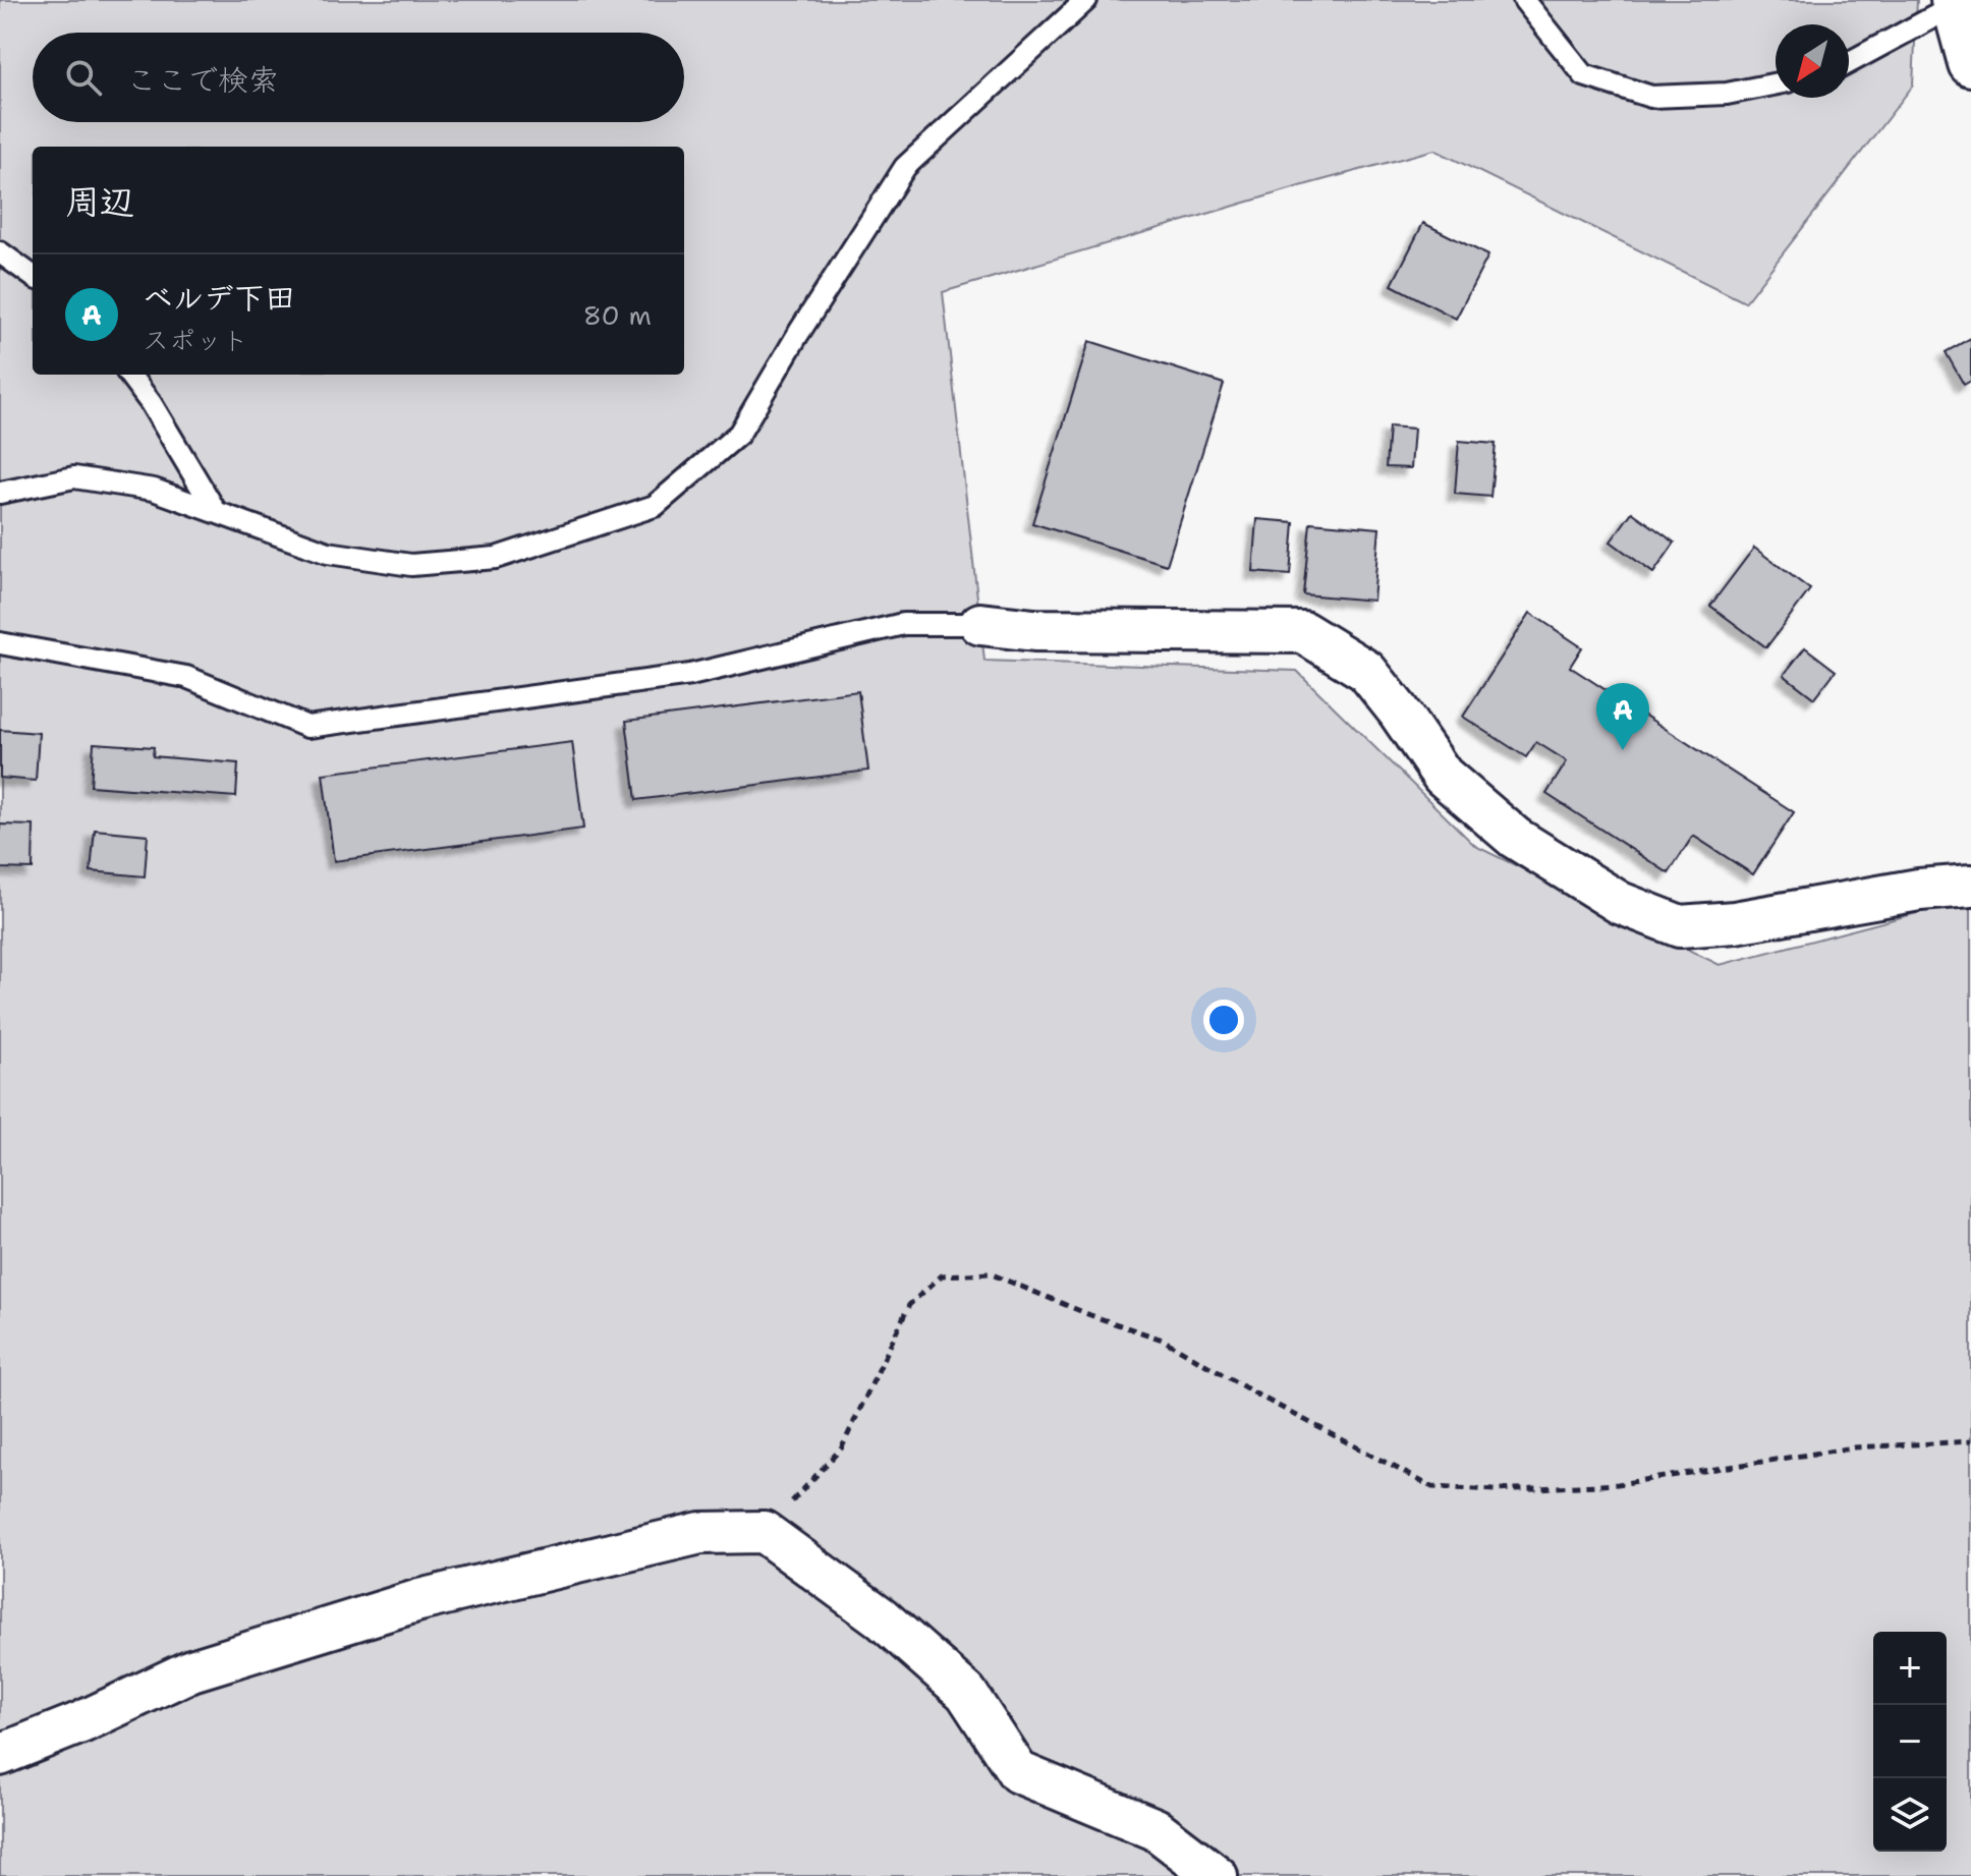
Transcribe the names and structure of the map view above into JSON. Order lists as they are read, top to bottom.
{
  "north": "bottom left",
  "page": {
    "search": "ここで検索",
    "heading": "周辺",
    "list": [
      {
        "mark": "A",
        "name": "ベルデ下田",
        "note": "スポット",
        "value": "80 m"
      }
    ],
    "pins": "A",
    "map_buttons": ["+", "−"]
  }
}
